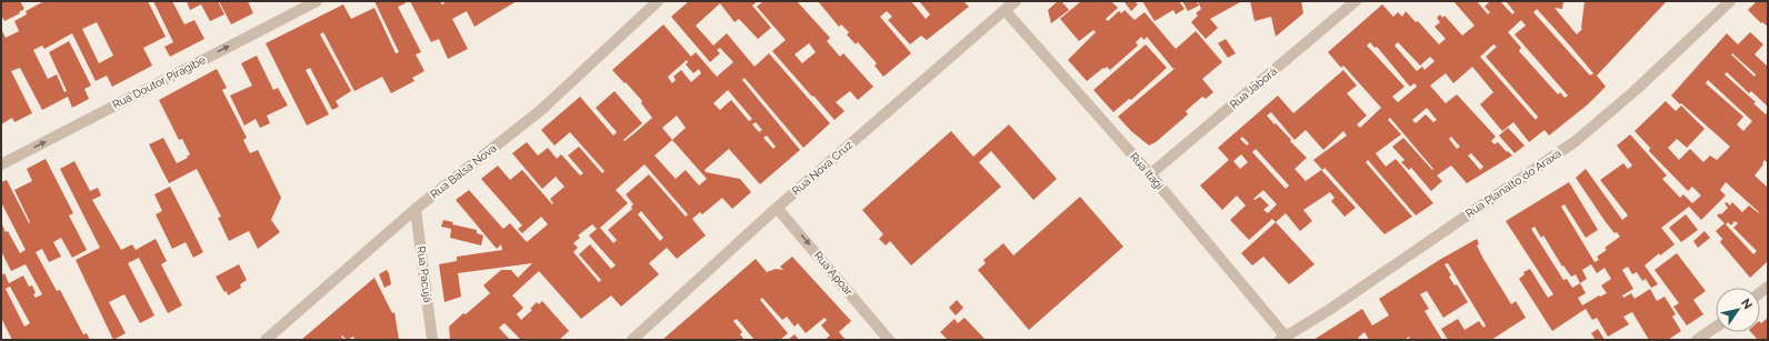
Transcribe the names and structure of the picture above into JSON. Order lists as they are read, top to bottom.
{
  "streets": {
    "street": [
      "Rua Doutor Piragibe",
      "Rua Jaborá",
      "Rua Nova Cruz",
      "Rua Balsa Nova",
      "Rua Itagi",
      "Rua Planalto do Araxá",
      "Rua Apoar",
      "Rua Pacujá"
    ]
  },
  "crossings": [
    ["Rua Jaborá", "Rua Itagi"],
    ["Rua Nova Cruz", "Rua Itagi"],
    ["Rua Nova Cruz", "Rua Apoar"],
    ["Rua Balsa Nova", "Rua Pacujá"],
    ["Rua Itagi", "Rua Planalto do Araxá"]
  ],
  "one_way": ["Rua Doutor Piragibe", "Rua Apoar"],
  "north": "top right"
}
